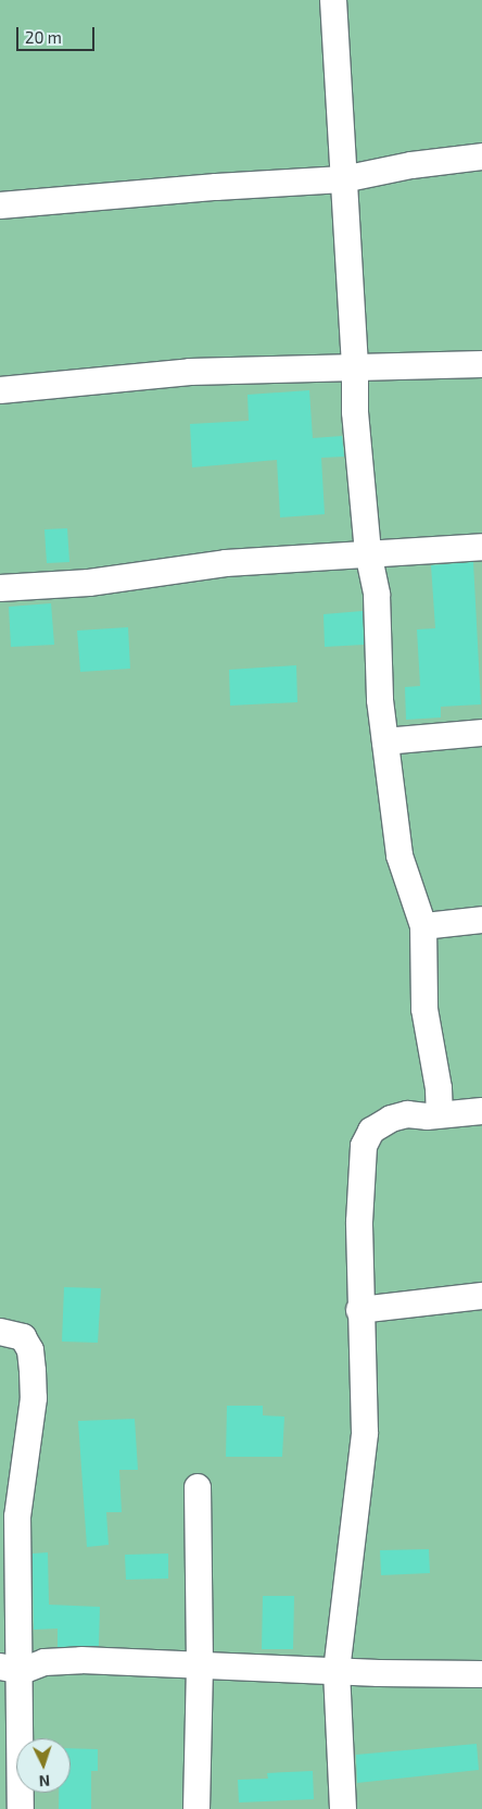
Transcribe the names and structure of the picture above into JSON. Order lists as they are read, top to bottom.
{
  "scale_bar": "20 m",
  "north": "bottom"
}
